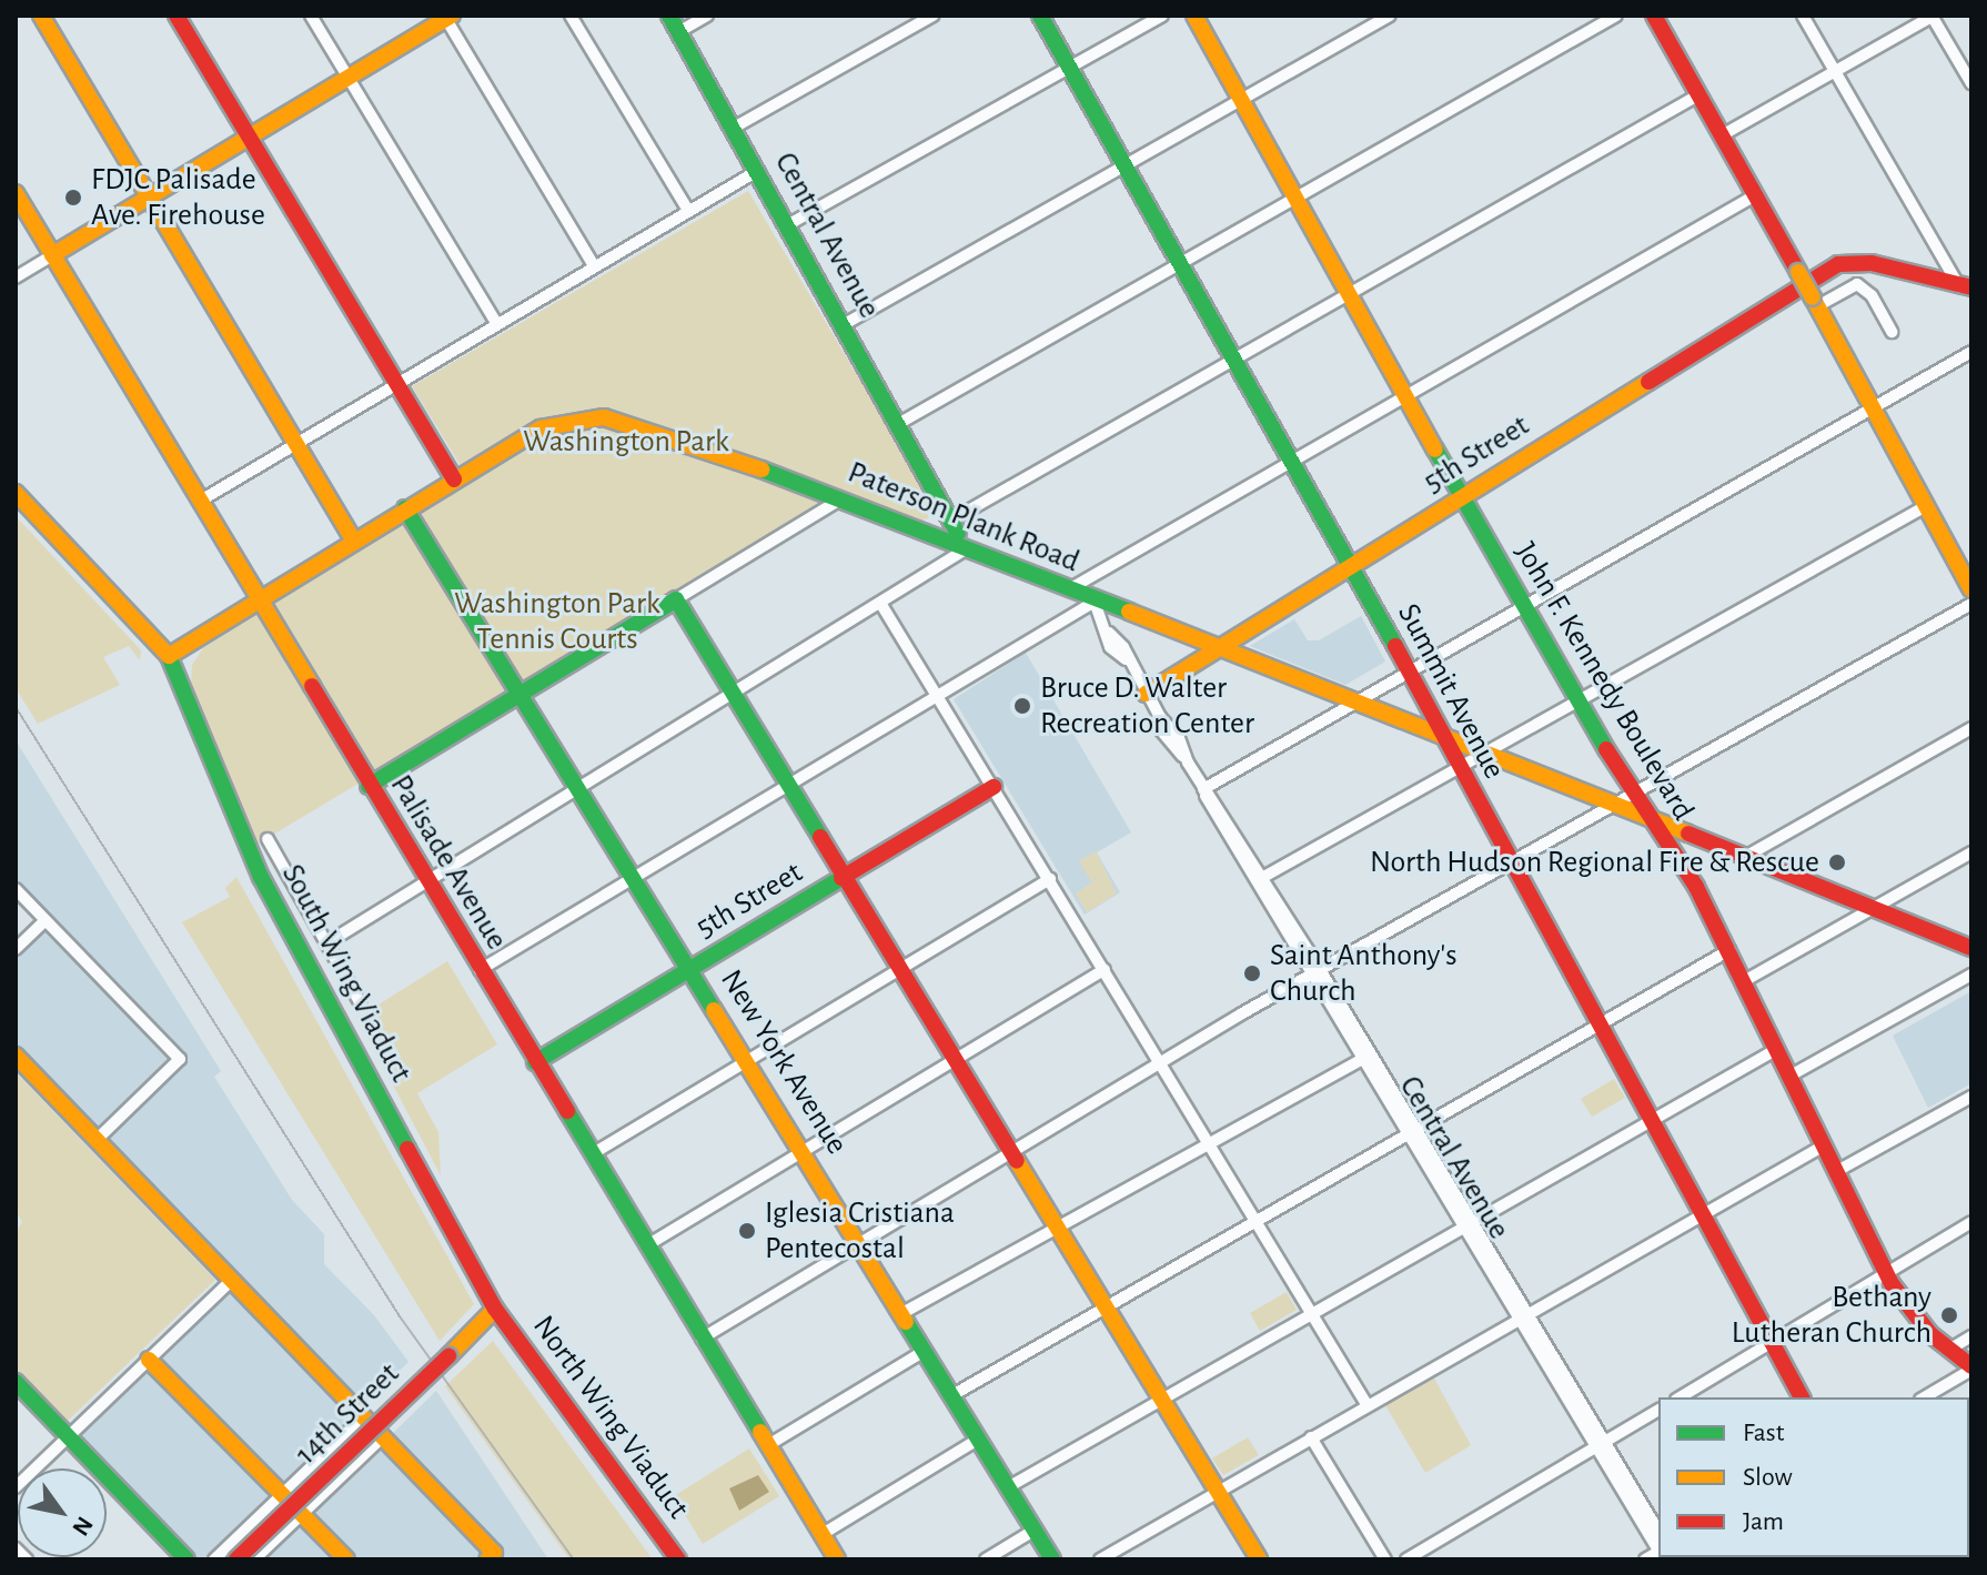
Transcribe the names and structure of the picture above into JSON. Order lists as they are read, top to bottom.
{
  "streets": {
    "street": [
      "Central Avenue",
      "5th Street",
      "Paterson Plank Road",
      "John F. Kennedy Boulevard",
      "Summit Avenue",
      "Palisade Avenue",
      "South Wing Viaduct",
      "New York Avenue",
      "14th Street",
      "North Wing Viaduct"
    ]
  },
  "crossings": [
    ["Central Avenue", "5th Street"],
    ["Central Avenue", "Paterson Plank Road"],
    ["5th Street", "Paterson Plank Road"],
    ["5th Street", "John F. Kennedy Boulevard"],
    ["5th Street", "Summit Avenue"],
    ["5th Street", "Palisade Avenue"],
    ["5th Street", "New York Avenue"],
    ["Paterson Plank Road", "John F. Kennedy Boulevard"],
    ["Paterson Plank Road", "Summit Avenue"],
    ["Paterson Plank Road", "Palisade Avenue"],
    ["Paterson Plank Road", "South Wing Viaduct"],
    ["Paterson Plank Road", "New York Avenue"],
    ["South Wing Viaduct", "14th Street"],
    ["South Wing Viaduct", "North Wing Viaduct"],
    ["14th Street", "North Wing Viaduct"]
  ],
  "parks": ["Washington Park", "Washington Park Tennis Courts"],
  "places": [
    "FDJC Palisade Ave. Firehouse",
    "Bruce D. Walter Recreation Center",
    "North Hudson Regional Fire & Rescue",
    "Saint Anthony's Church",
    "Iglesia Cristiana Pentecostal",
    "Bethany Lutheran Church"
  ],
  "legend": ["Fast", "Slow", "Jam"],
  "north": "bottom right"
}
